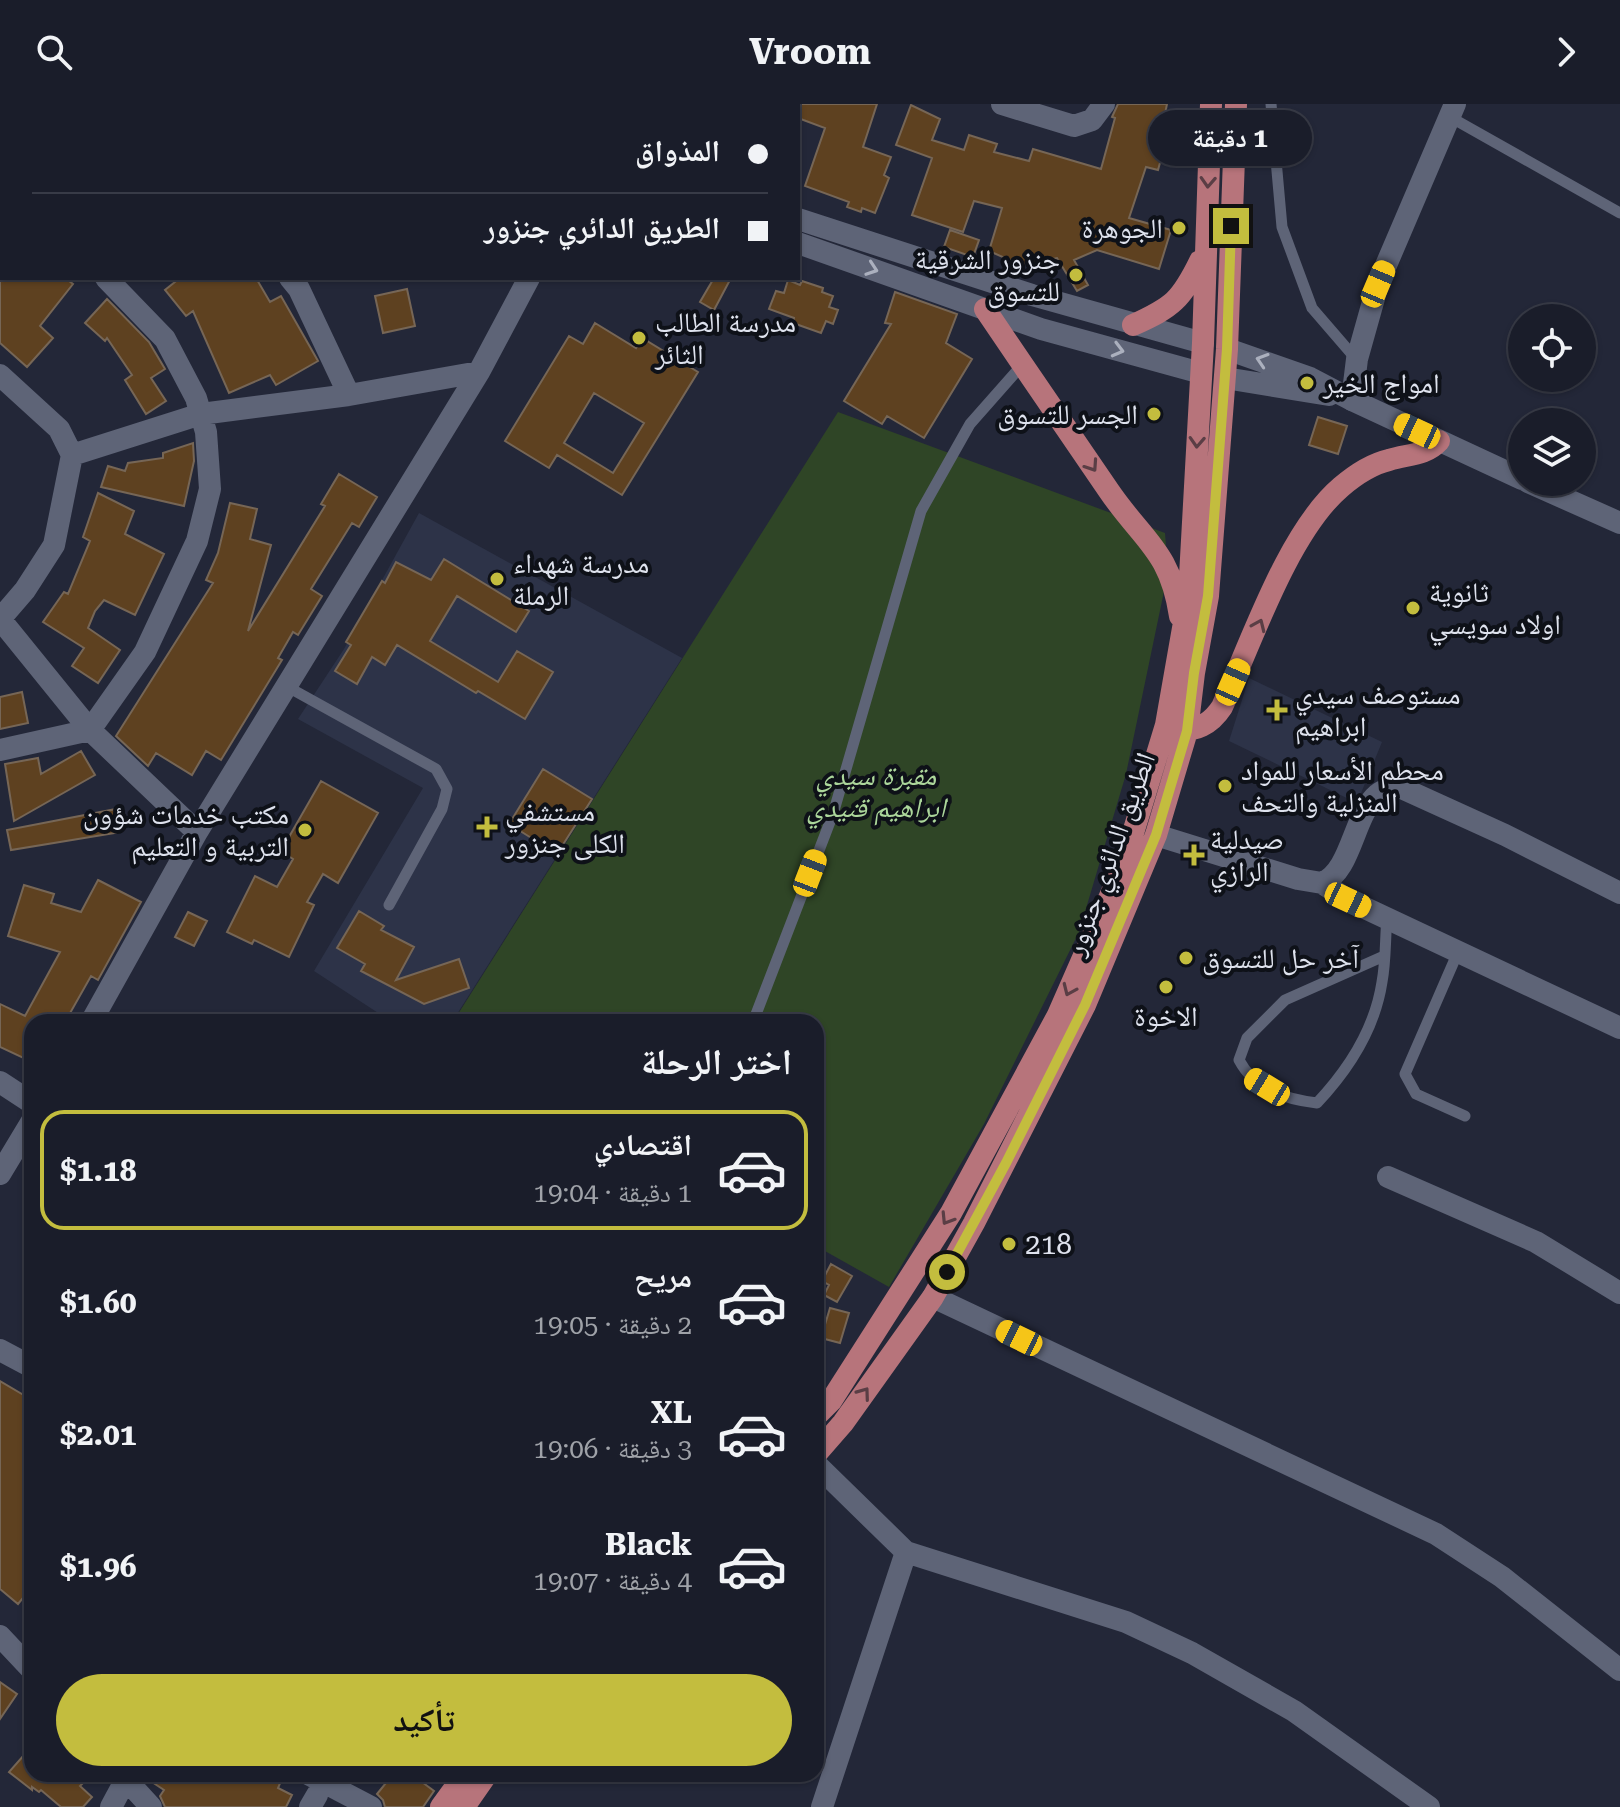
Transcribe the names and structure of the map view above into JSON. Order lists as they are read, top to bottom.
{
  "streets": {
    "main road": ["الطريق الدائري جنزور"]
  },
  "parks": ["مقبرة سيدي ابراهيم قنيدي"],
  "places": {
    "other": [
      "الجوهرة",
      "جنزور الشرقية للتسوق",
      "مدرسة الطالب الثائر",
      "امواج الخير",
      "الجسر للتسوق",
      "مدرسة شهداء الرملة",
      "ثانوية اولاد سويسي",
      "محطم الأسعار للمواد المنزلية والتحف",
      "مكتب خدمات شؤون التربية و التعليم",
      "آخر حل للتسوق",
      "الاخوة",
      "218"
    ],
    "health": ["مستوصف سيدي ابراهيم", "مستشفي الكلى جنزور", "صيدلية الرازي"]
  },
  "page": {
    "header": "Vroom",
    "banner": ["المذواق", "الطريق الدائري جنزور"],
    "bubble": "1 دقيقة",
    "heading": "اختر الرحلة",
    "list": [
      {
        "name": "اقتصادي",
        "note": "1 دقيقة · 19:04",
        "value": "$1.18"
      },
      {
        "name": "مريح",
        "note": "2 دقيقة · 19:05",
        "value": "$1.60"
      },
      {
        "name": "XL",
        "note": "3 دقيقة · 19:06",
        "value": "$2.01"
      },
      {
        "name": "Black",
        "note": "4 دقيقة · 19:07",
        "value": "$1.96"
      }
    ],
    "buttons": "تأكيد"
  }
}
